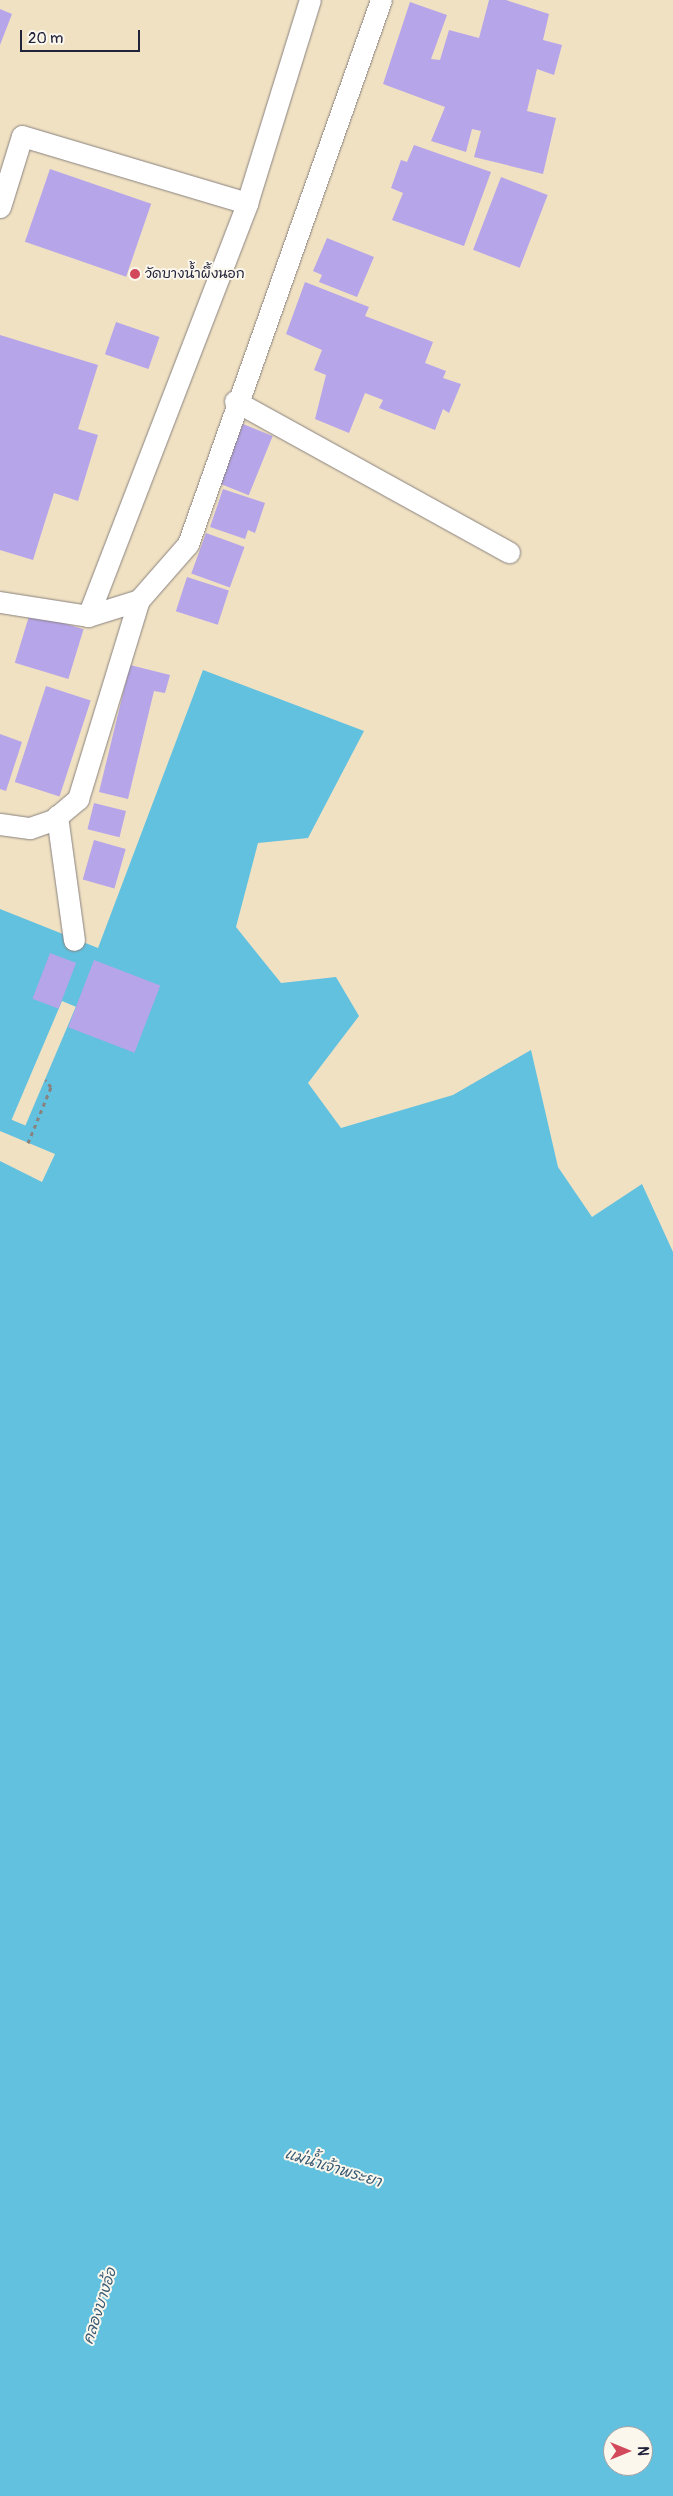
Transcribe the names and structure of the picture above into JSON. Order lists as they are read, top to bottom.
{
  "water": ["แม่น้ำเจ้าพระยา", "คลองบางอ้อ"],
  "places": ["วัดบางน้ำผึ้งนอก"],
  "scale_bar": "20 m",
  "north": "right"
}
